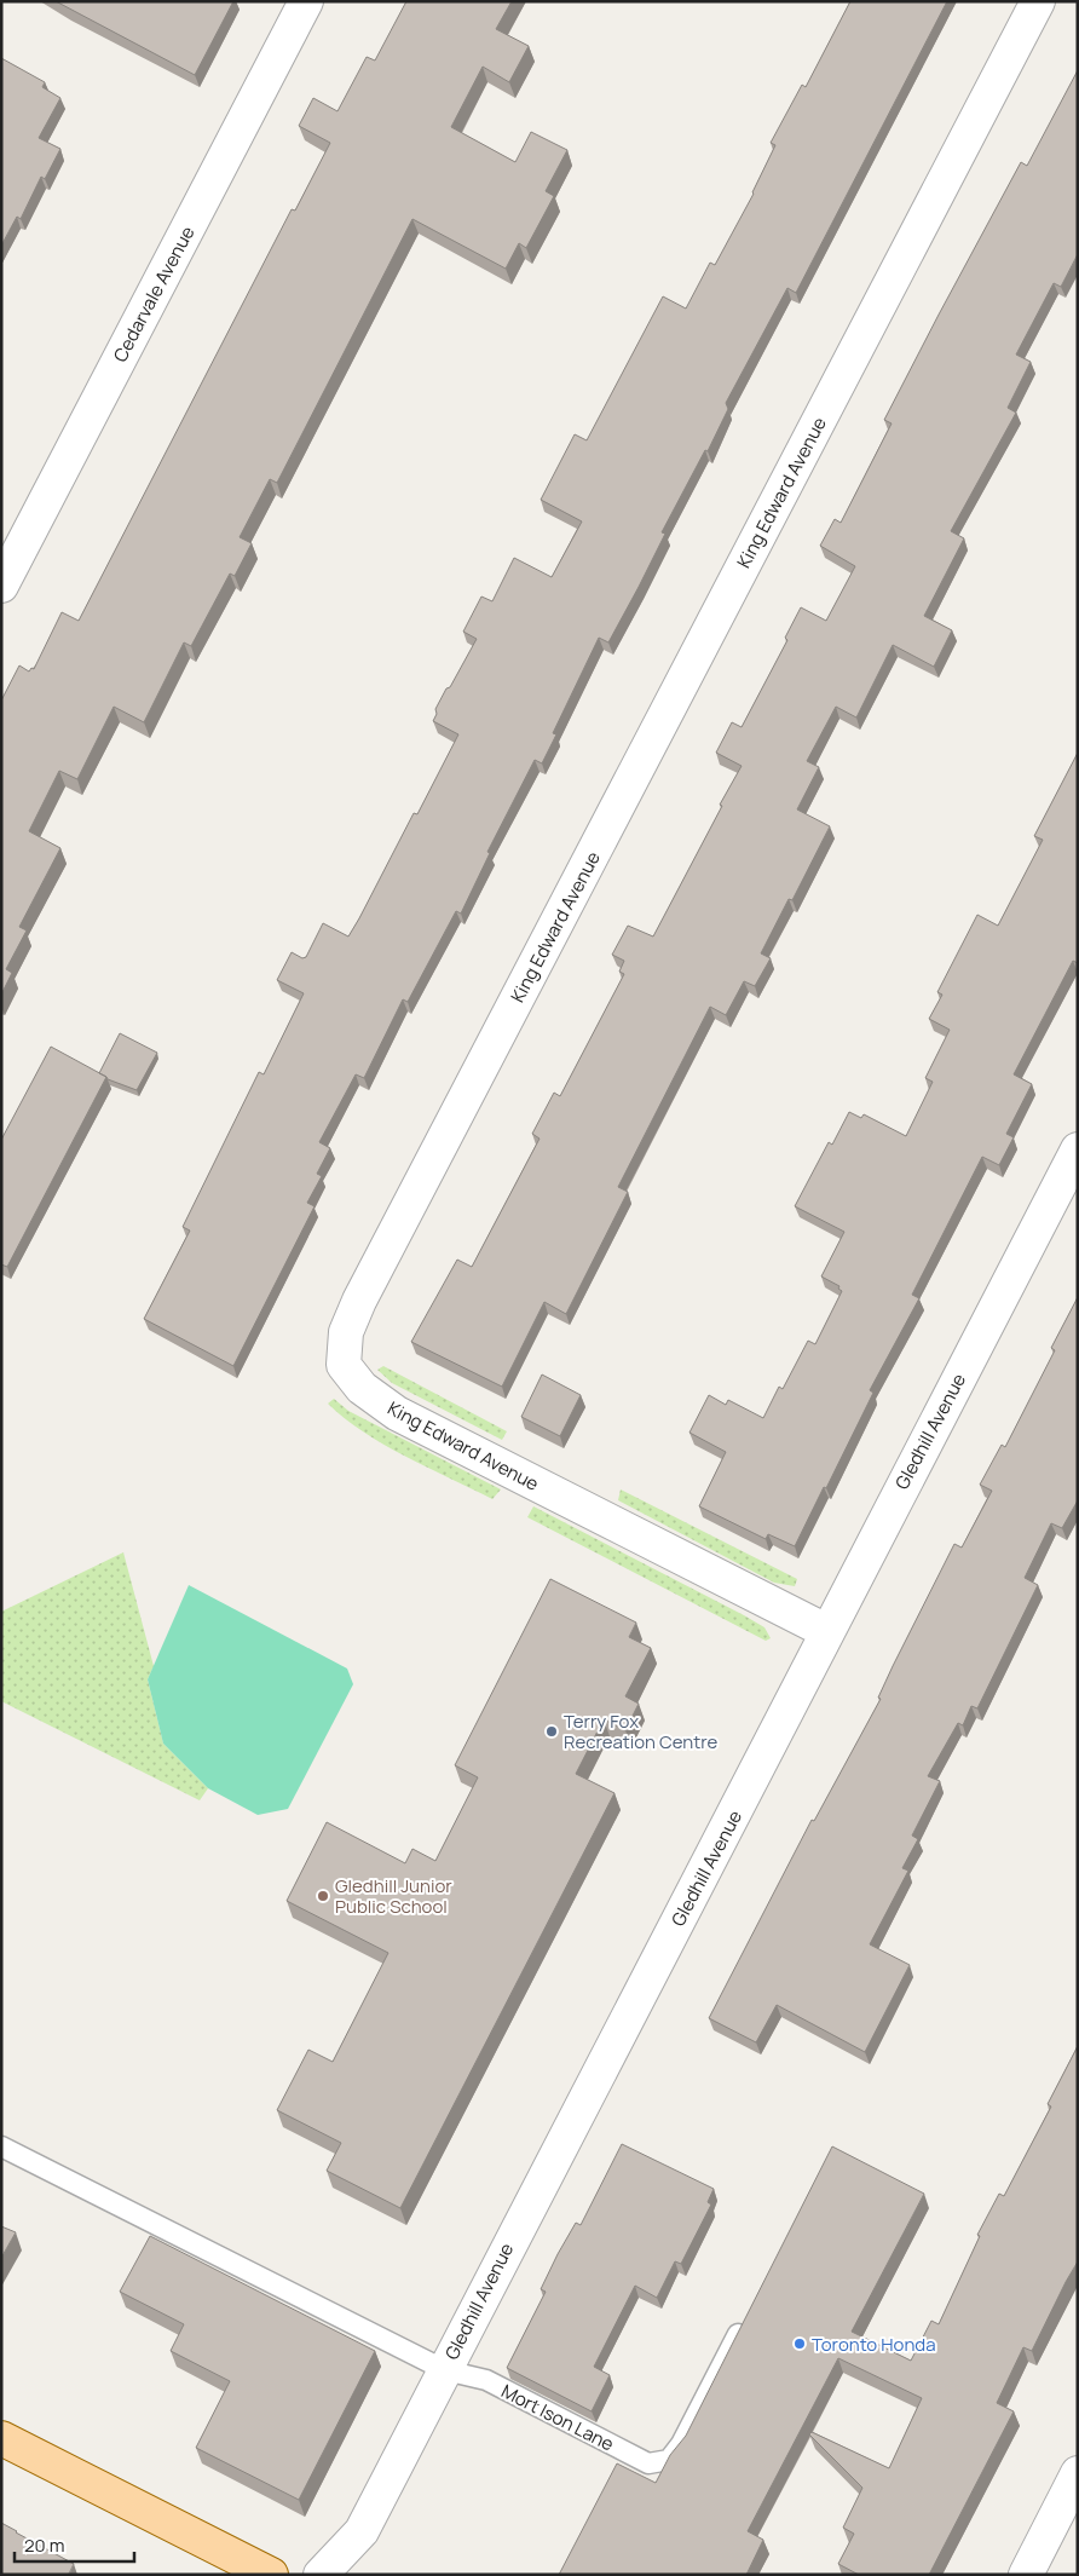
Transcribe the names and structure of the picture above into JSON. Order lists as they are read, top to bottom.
{
  "streets": {
    "street": ["Cedarvale Avenue", "King Edward Avenue", "Gledhill Avenue"],
    "lane": ["Mort Ison Lane"]
  },
  "crossings": [
    ["King Edward Avenue", "Gledhill Avenue"],
    ["Gledhill Avenue", "Mort Ison Lane"]
  ],
  "places": ["Terry Fox Recreation Centre", "Gledhill Junior Public School", "Toronto Honda"],
  "scale_bar": "20 m"
}
